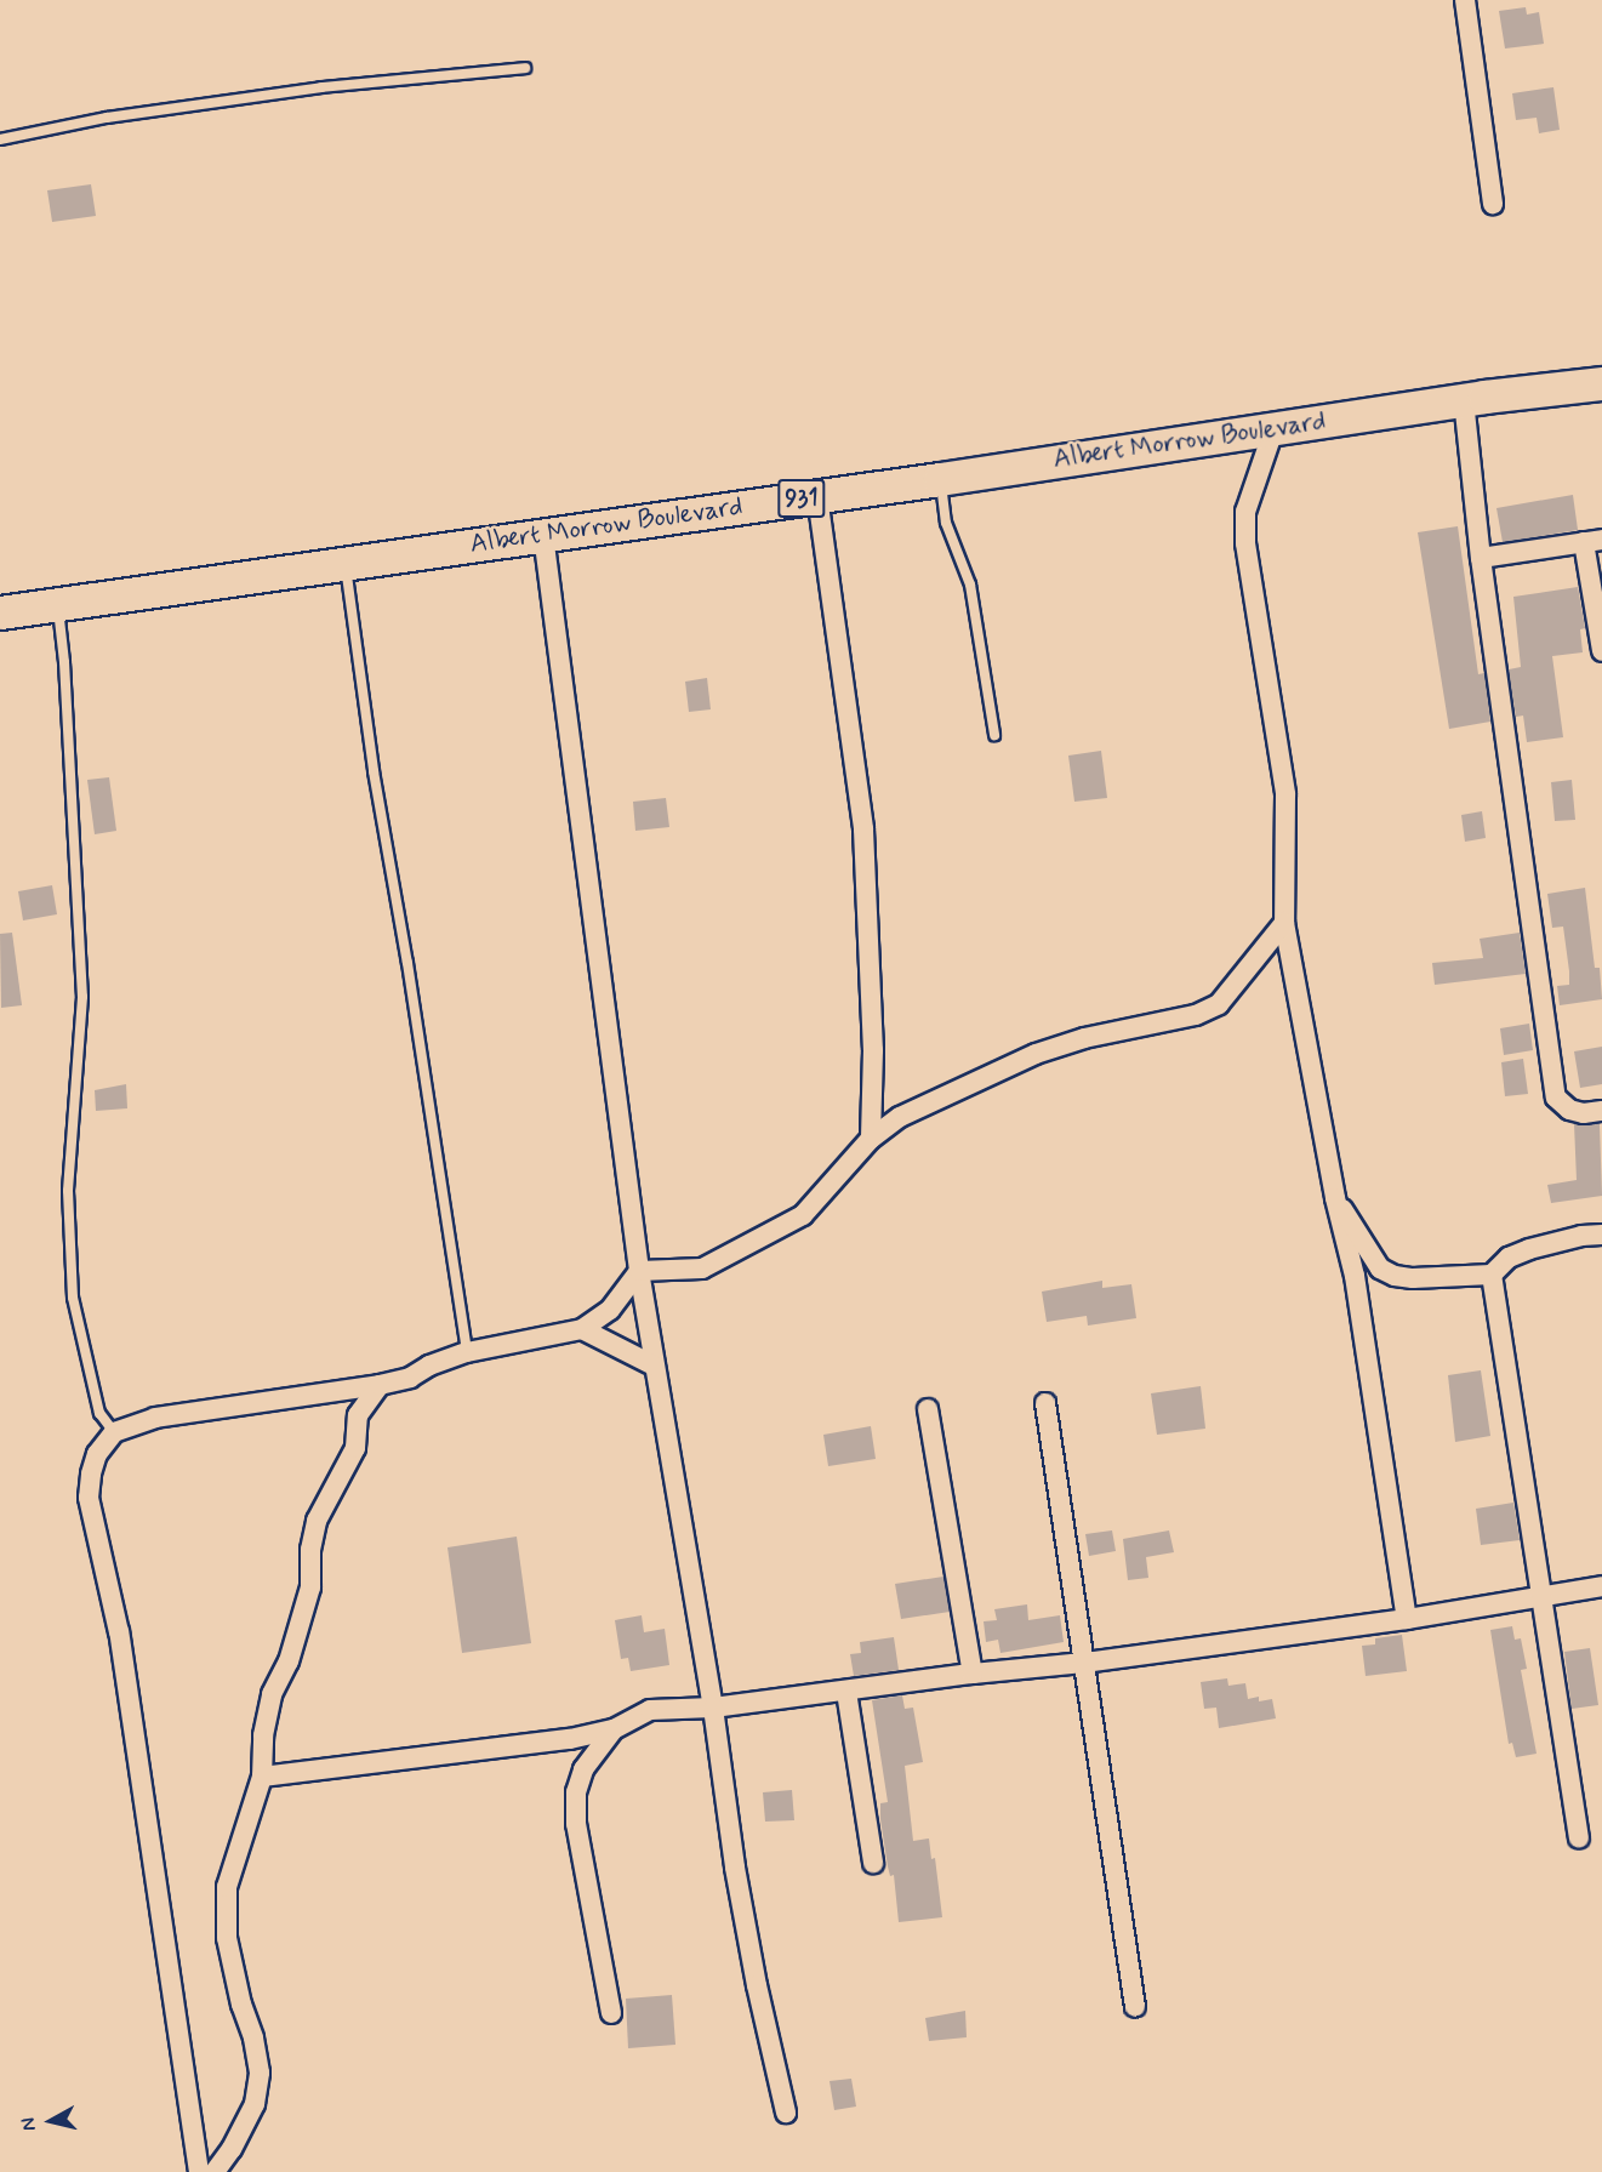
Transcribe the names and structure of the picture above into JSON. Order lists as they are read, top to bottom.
{
  "streets": {
    "highway": ["Albert Morrow Boulevard", "931"]
  },
  "north": "left"
}
